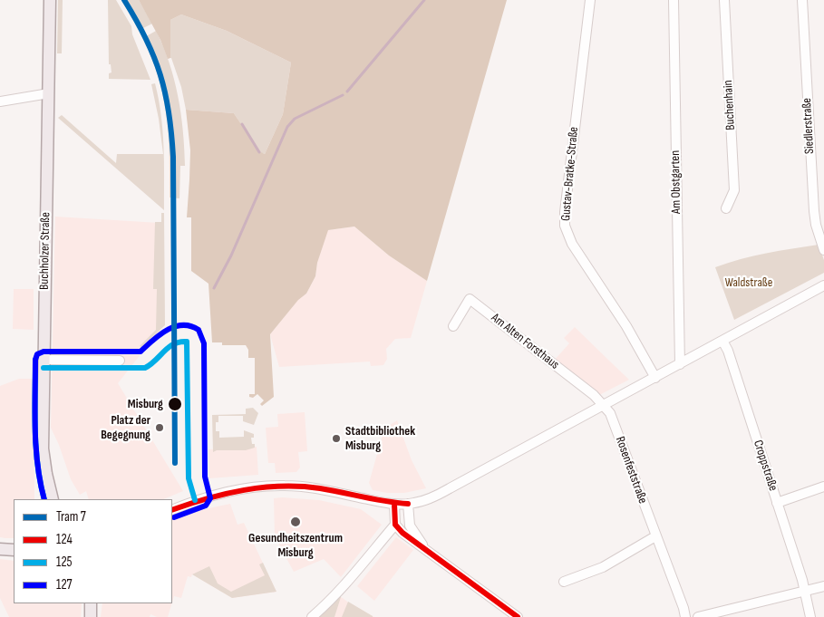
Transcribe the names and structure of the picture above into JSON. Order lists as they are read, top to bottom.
{
  "streets": {
    "main road": ["Buchholzer Straße"],
    "street": [
      "Buchenhain",
      "Siedlerstraße",
      "Gustav-Bratke-Straße",
      "Am Obstgarten",
      "Am Alten Forsthaus",
      "Croppstraße",
      "Rosenfeststraße"
    ]
  },
  "crossings": [
    ["Am Alten Forsthaus", "Rosenfeststraße"]
  ],
  "parks": ["Waldstraße"],
  "places": [
    "Misburg",
    "Platz der Begegnung",
    "Stadtbibliothek Misburg",
    "Gesundheitszentrum Misburg"
  ],
  "lines": [
    "tram line 7",
    "transit line 127",
    "transit line 125",
    "transit line 124"
  ],
  "legend": [
    "Tram 7",
    "124",
    "125",
    "127"
  ]
}
